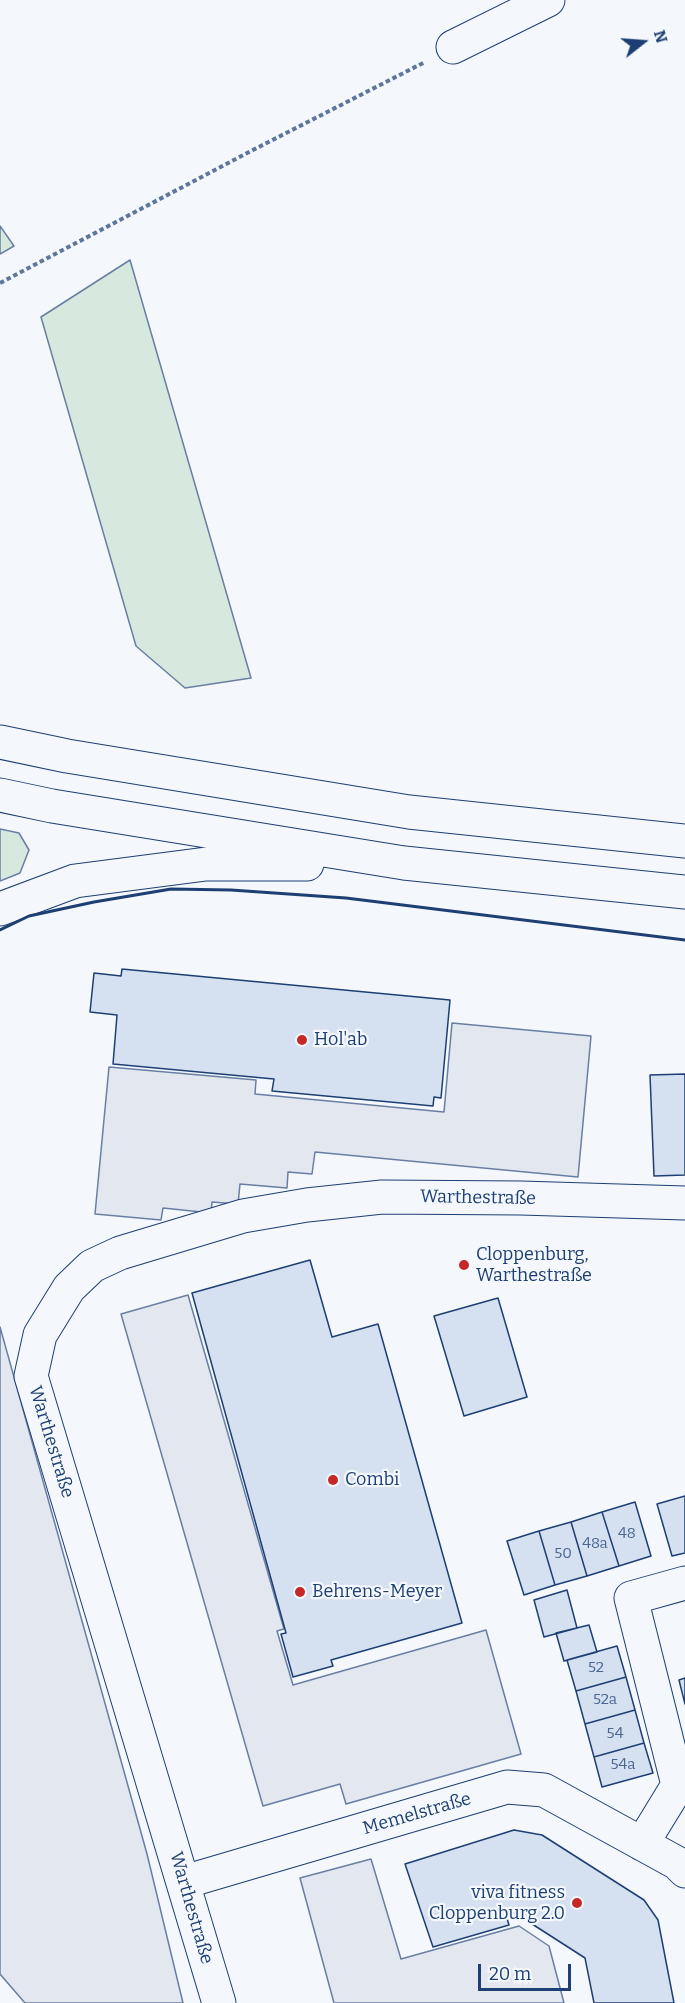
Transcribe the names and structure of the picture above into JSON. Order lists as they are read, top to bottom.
{
  "streets": {
    "main road": ["Warthestraße", "Memelstraße"]
  },
  "crossings": [
    ["Warthestraße", "Memelstraße"]
  ],
  "places": [
    "Hol'ab",
    "Cloppenburg, Warthestraße",
    "Combi",
    "Behrens-Meyer",
    "viva fitness Cloppenburg 2.0"
  ],
  "house_numbers": [
    "48",
    "48a",
    "50",
    "52",
    "52a",
    "54",
    "54a"
  ],
  "scale_bar": "20 m",
  "north": "right"
}
